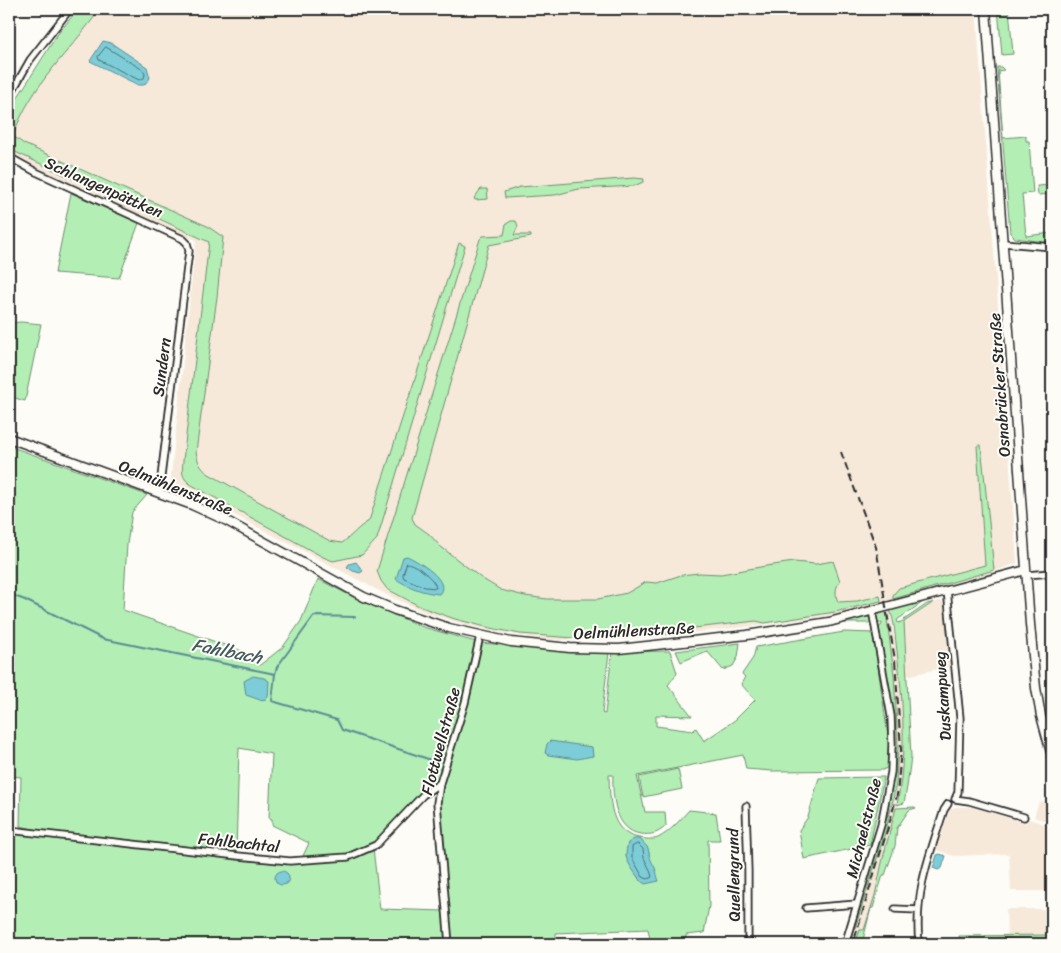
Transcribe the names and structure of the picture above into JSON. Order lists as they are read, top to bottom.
{
  "streets": {
    "street": [
      "Schlangenpättken",
      "Sundern",
      "Osnabrücker Straße",
      "Oelmühlenstraße",
      "Duskampweg",
      "Flottwellstraße",
      "Michaelstraße",
      "Fahlbachtal",
      "Quellengrund"
    ]
  },
  "crossings": [
    ["Schlangenpättken", "Sundern"],
    ["Sundern", "Oelmühlenstraße"],
    ["Osnabrücker Straße", "Oelmühlenstraße"],
    ["Oelmühlenstraße", "Duskampweg"],
    ["Oelmühlenstraße", "Flottwellstraße"],
    ["Oelmühlenstraße", "Michaelstraße"],
    ["Flottwellstraße", "Fahlbachtal"]
  ],
  "water": ["Fahlbach"]
}
